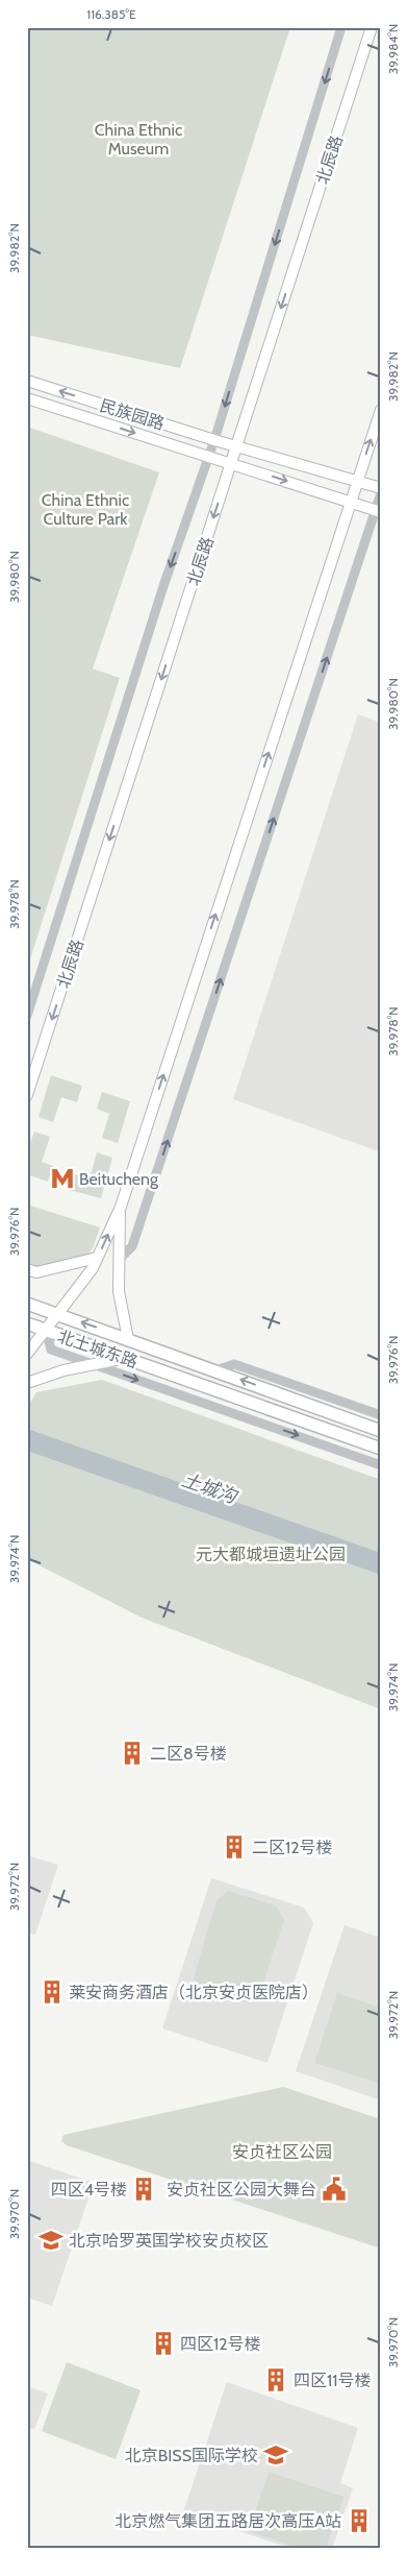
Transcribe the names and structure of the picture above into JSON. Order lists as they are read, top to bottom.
{
  "streets": {
    "main road": ["北辰路", "民族园路", "北土城东路"]
  },
  "crossings": [
    ["北辰路", "民族园路"]
  ],
  "one_way": ["北辰路"],
  "water": ["土城沟"],
  "parks": [
    "China Ethnic Museum",
    "China Ethnic Culture Park",
    "元大都城垣遗址公园",
    "安贞社区公园"
  ],
  "places": {
    "metro station": ["Beitucheng"],
    "building": [
      "二区8号楼",
      "二区12号楼",
      "莱安商务酒店（北京安贞医院店）",
      "四区4号楼",
      "四区12号楼",
      "四区11号楼",
      "北京燃气集团五路居次高压A站"
    ],
    "public building": ["安贞社区公园大舞台"],
    "school or university": ["北京哈罗英国学校安贞校区", "北京BISS国际学校"]
  },
  "coordinates": [
    "116.385°E",
    "39.984°N",
    "39.982°N",
    "39.980°N",
    "39.978°N",
    "39.976°N",
    "39.974°N",
    "39.972°N",
    "39.970°N"
  ]
}
